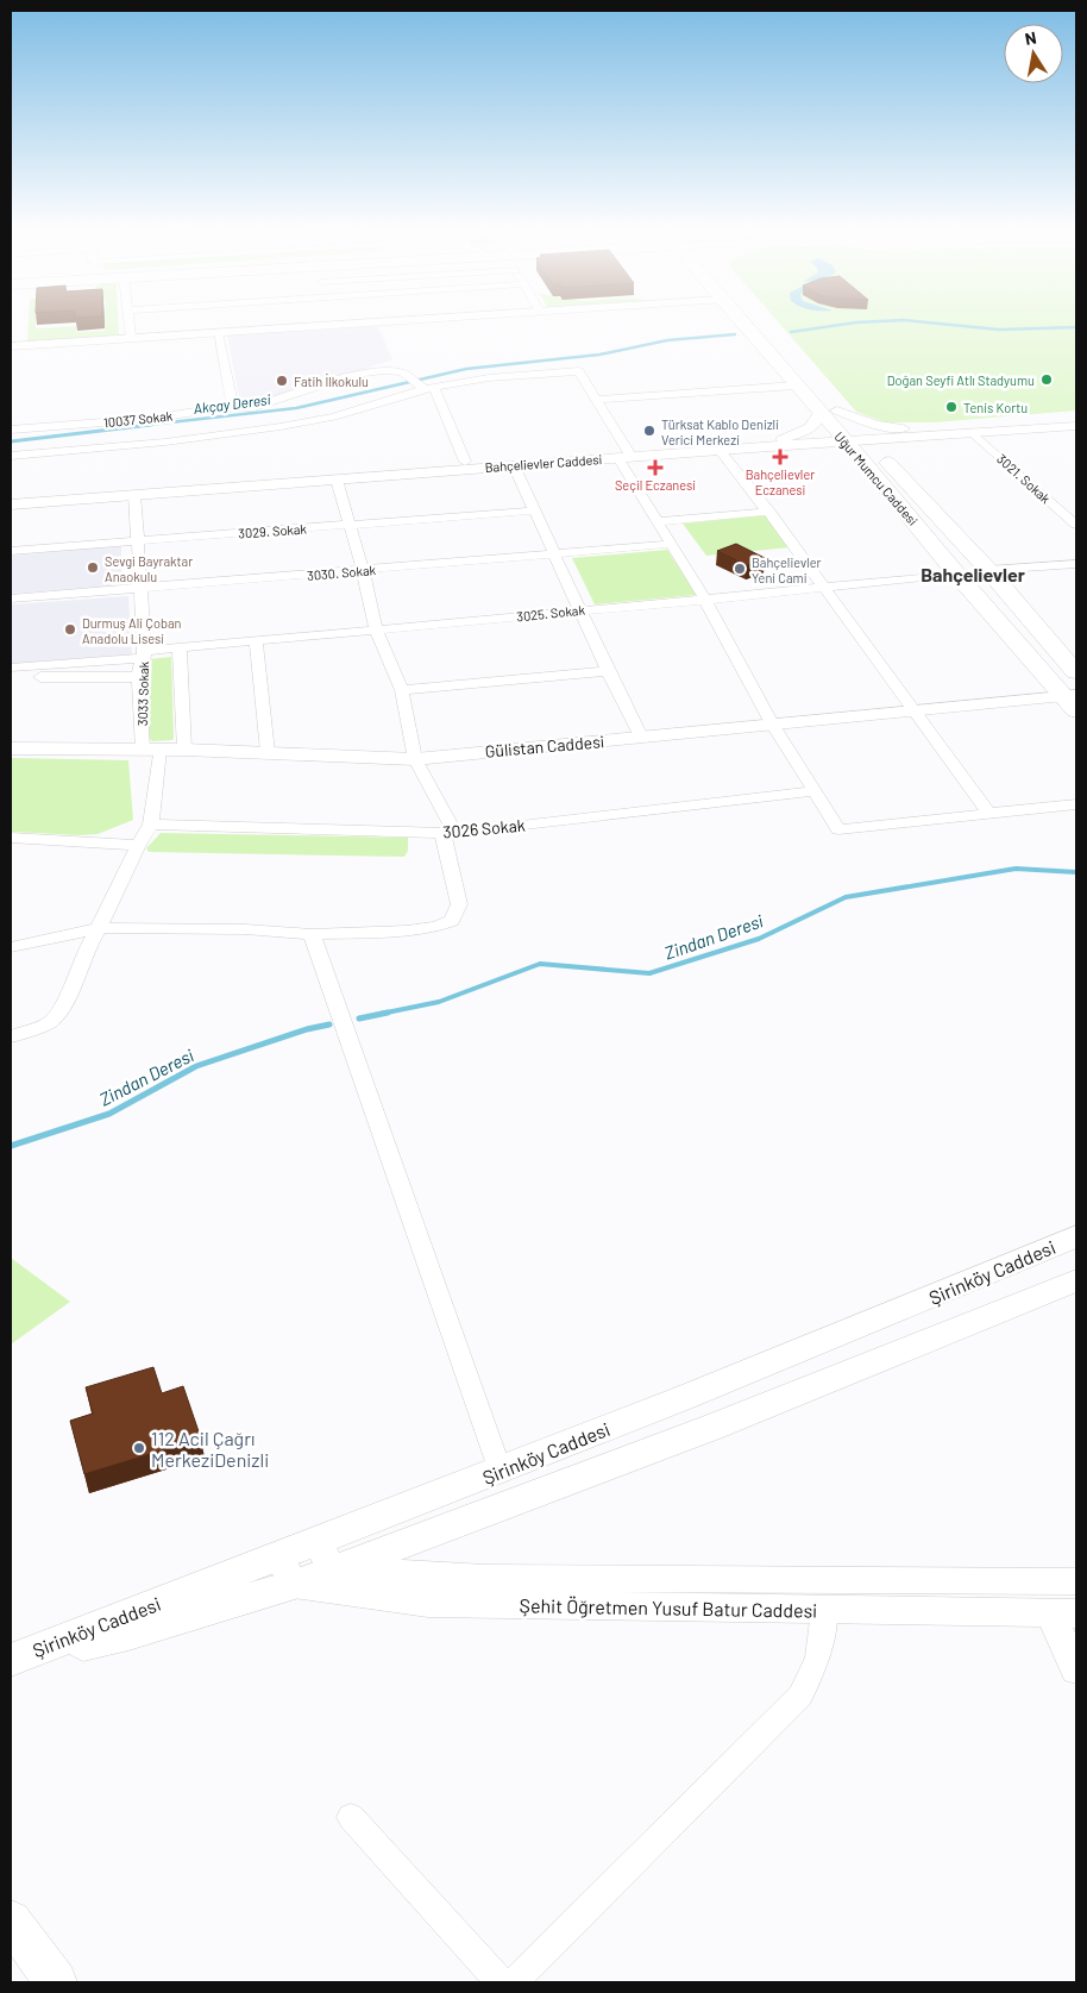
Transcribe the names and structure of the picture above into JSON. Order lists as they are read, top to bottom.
{
  "streets": {
    "main road": ["Uğur Mumcu Caddesi", "Şirinköy Caddesi"],
    "street": [
      "10037 Sokak",
      "Bahçelievler Caddesi",
      "3021. Sokak",
      "3029. Sokak",
      "3030. Sokak",
      "3025. Sokak",
      "3033 Sokak",
      "Gülistan Caddesi",
      "3026 Sokak",
      "Şehit Öğretmen Yusuf Batur Caddesi"
    ]
  },
  "crossings": [
    ["Bahçelievler Caddesi", "Uğur Mumcu Caddesi"],
    ["Bahçelievler Caddesi", "3021. Sokak"],
    ["Bahçelievler Caddesi", "3033 Sokak"],
    ["Uğur Mumcu Caddesi", "3025. Sokak"],
    ["Uğur Mumcu Caddesi", "Gülistan Caddesi"],
    ["3029. Sokak", "3033 Sokak"],
    ["3030. Sokak", "3033 Sokak"],
    ["3025. Sokak", "3033 Sokak"],
    ["3033 Sokak", "Gülistan Caddesi"],
    ["3033 Sokak", "3026 Sokak"],
    ["Şirinköy Caddesi", "Şehit Öğretmen Yusuf Batur Caddesi"]
  ],
  "districts": ["Bahçelievler"],
  "water": ["Akçay Deresi", "Zindan Deresi"],
  "places": {
    "other": [
      "Doğan Seyfi Atlı Stadyumu",
      "Fatih İlkokulu",
      "Tenis Kortu",
      "Türksat Kablo Denizli Verici Merkezi",
      "Sevgi Bayraktar Anaokulu",
      "Bahçelievler Yeni Cami",
      "Durmuş Ali Çoban Anadolu Lisesi",
      "112 Acil Çağrı MerkeziDenizli"
    ],
    "health": ["Bahçelievler Eczanesi", "Seçil Eczanesi"]
  },
  "north": "top"
}
